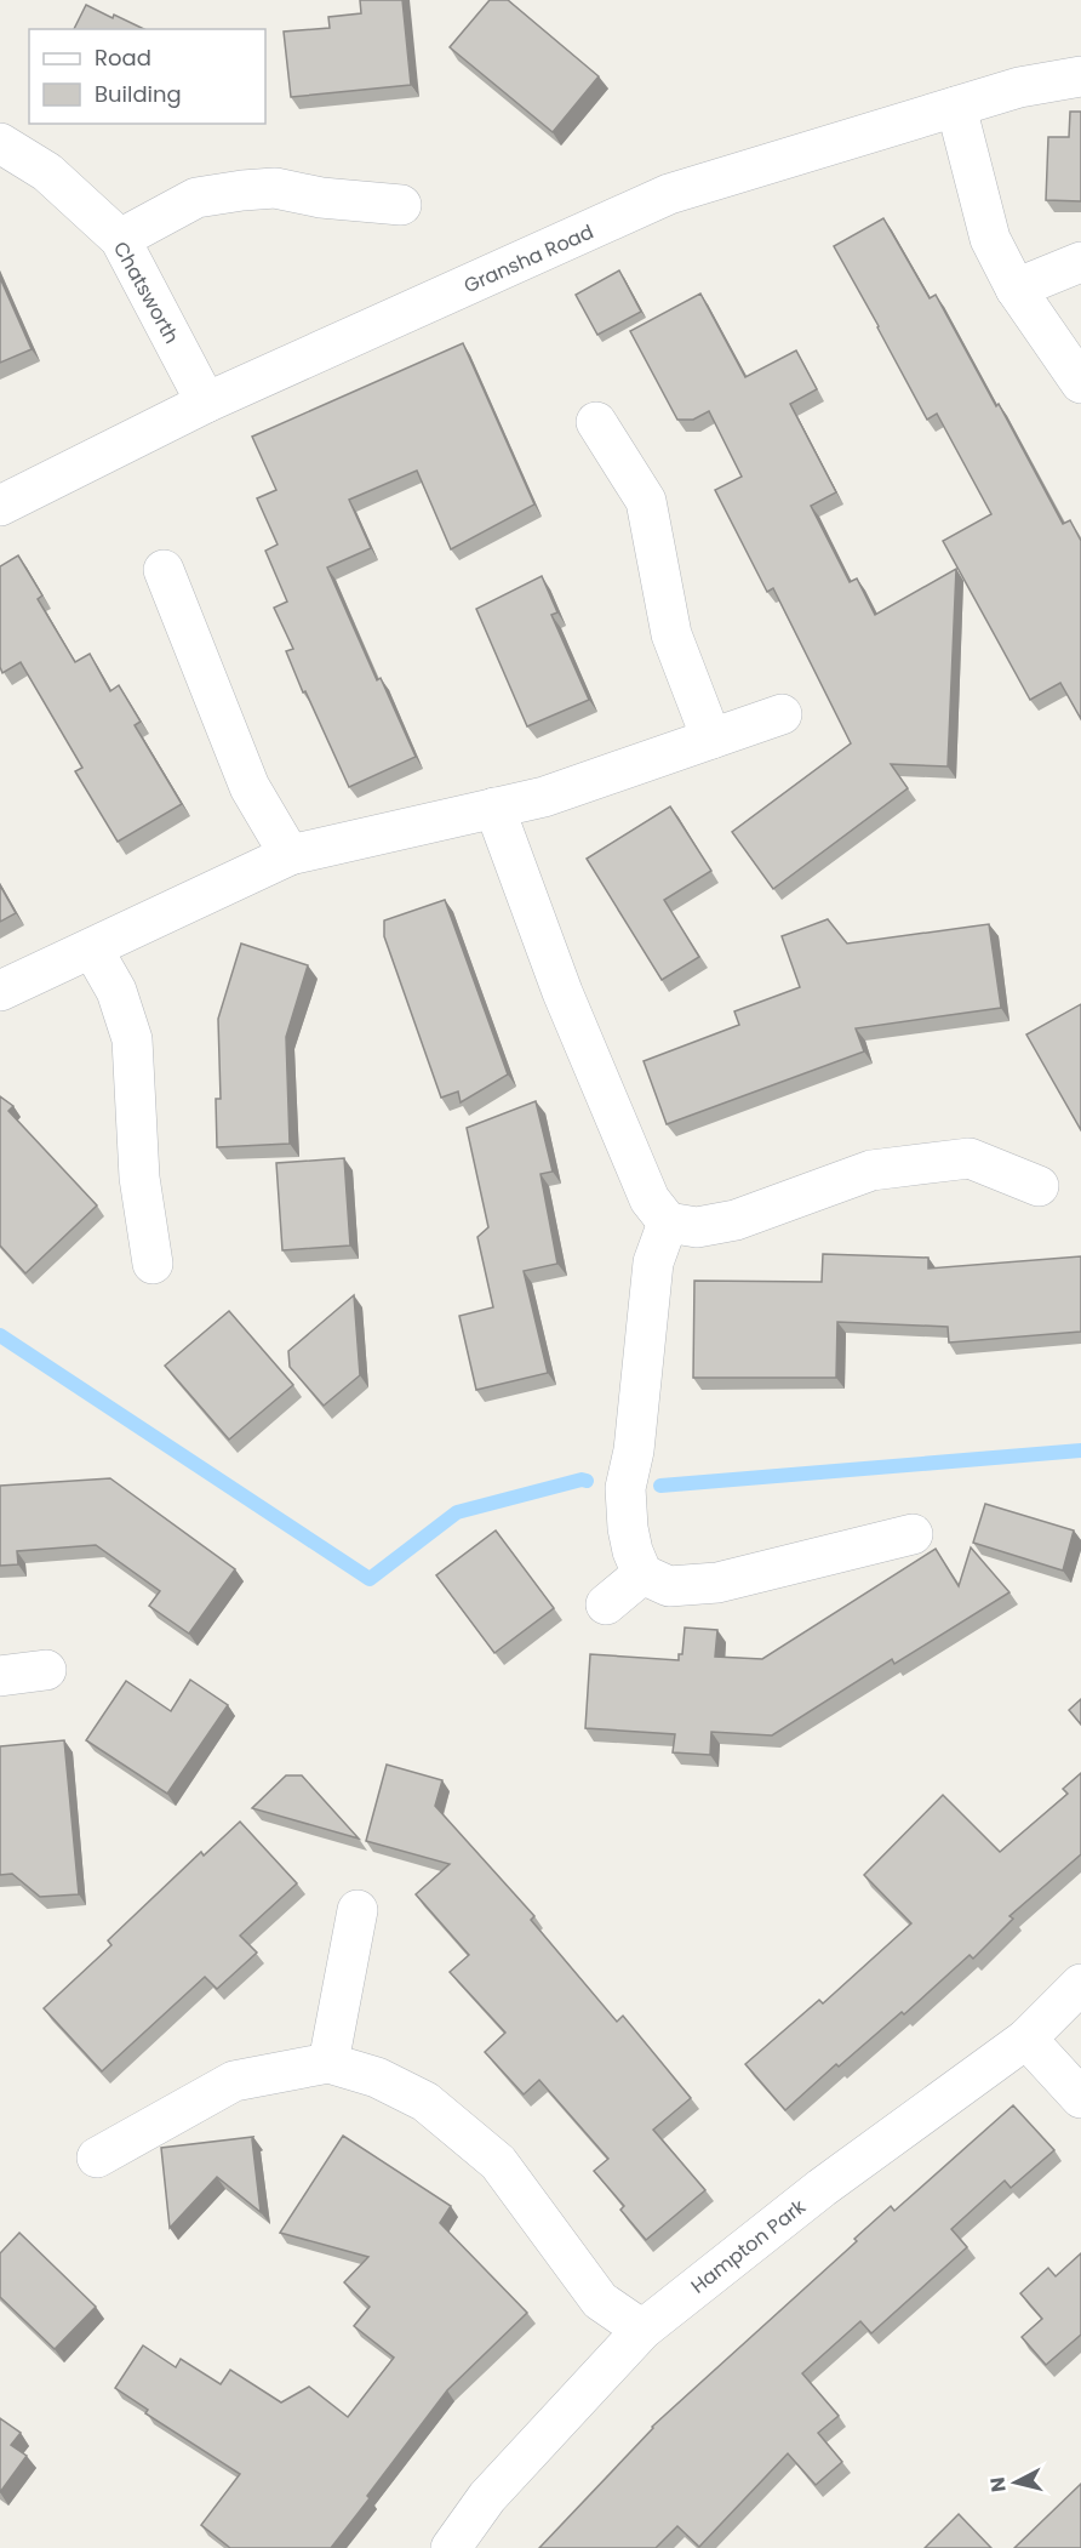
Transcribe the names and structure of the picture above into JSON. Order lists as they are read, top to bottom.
{
  "streets": {
    "street": ["Gransha Road", "Chatsworth", "Hampton Park"]
  },
  "crossings": [
    ["Gransha Road", "Chatsworth"]
  ],
  "legend": ["Road", "Building"],
  "north": "left"
}
